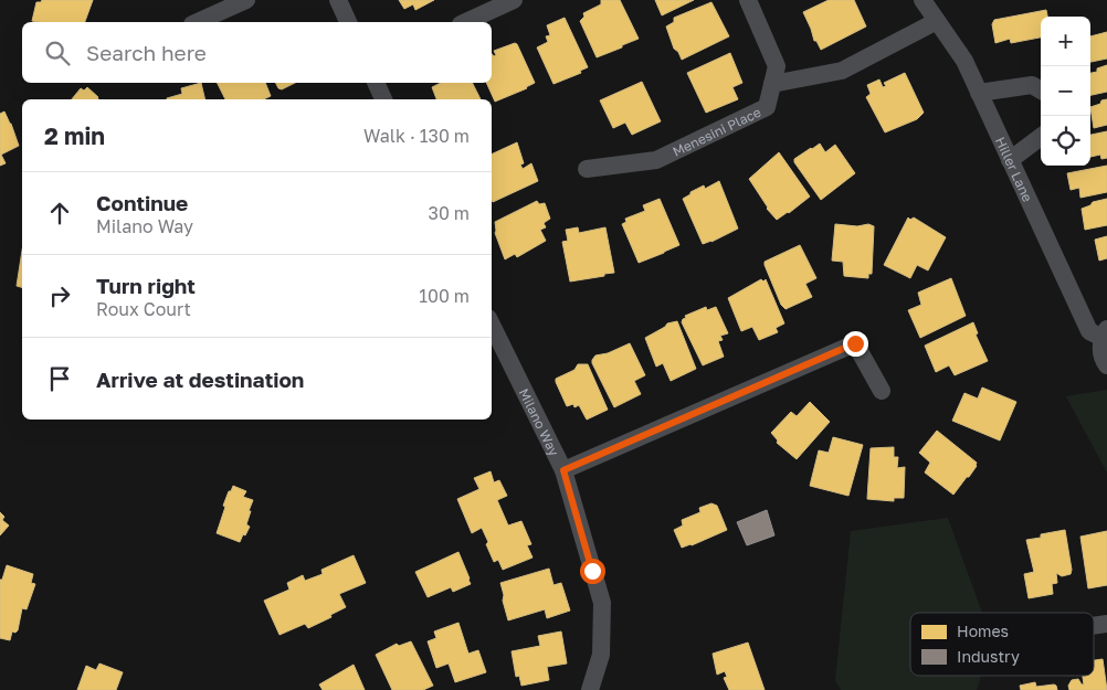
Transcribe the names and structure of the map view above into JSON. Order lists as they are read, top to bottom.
{
  "streets": {
    "street": ["Menesini Place", "Hiller Lane", "Milano Way"]
  },
  "legend": ["Homes", "Industry"],
  "page": {
    "map_buttons": ["+", "−"],
    "search": "Search here",
    "heading": ["2 min", "Walk · 130 m"],
    "list": [
      ["Continue", "Milano Way", "30 m"],
      ["Turn right", "Roux Court", "100 m"],
      "Arrive at destination"
    ]
  }
}
